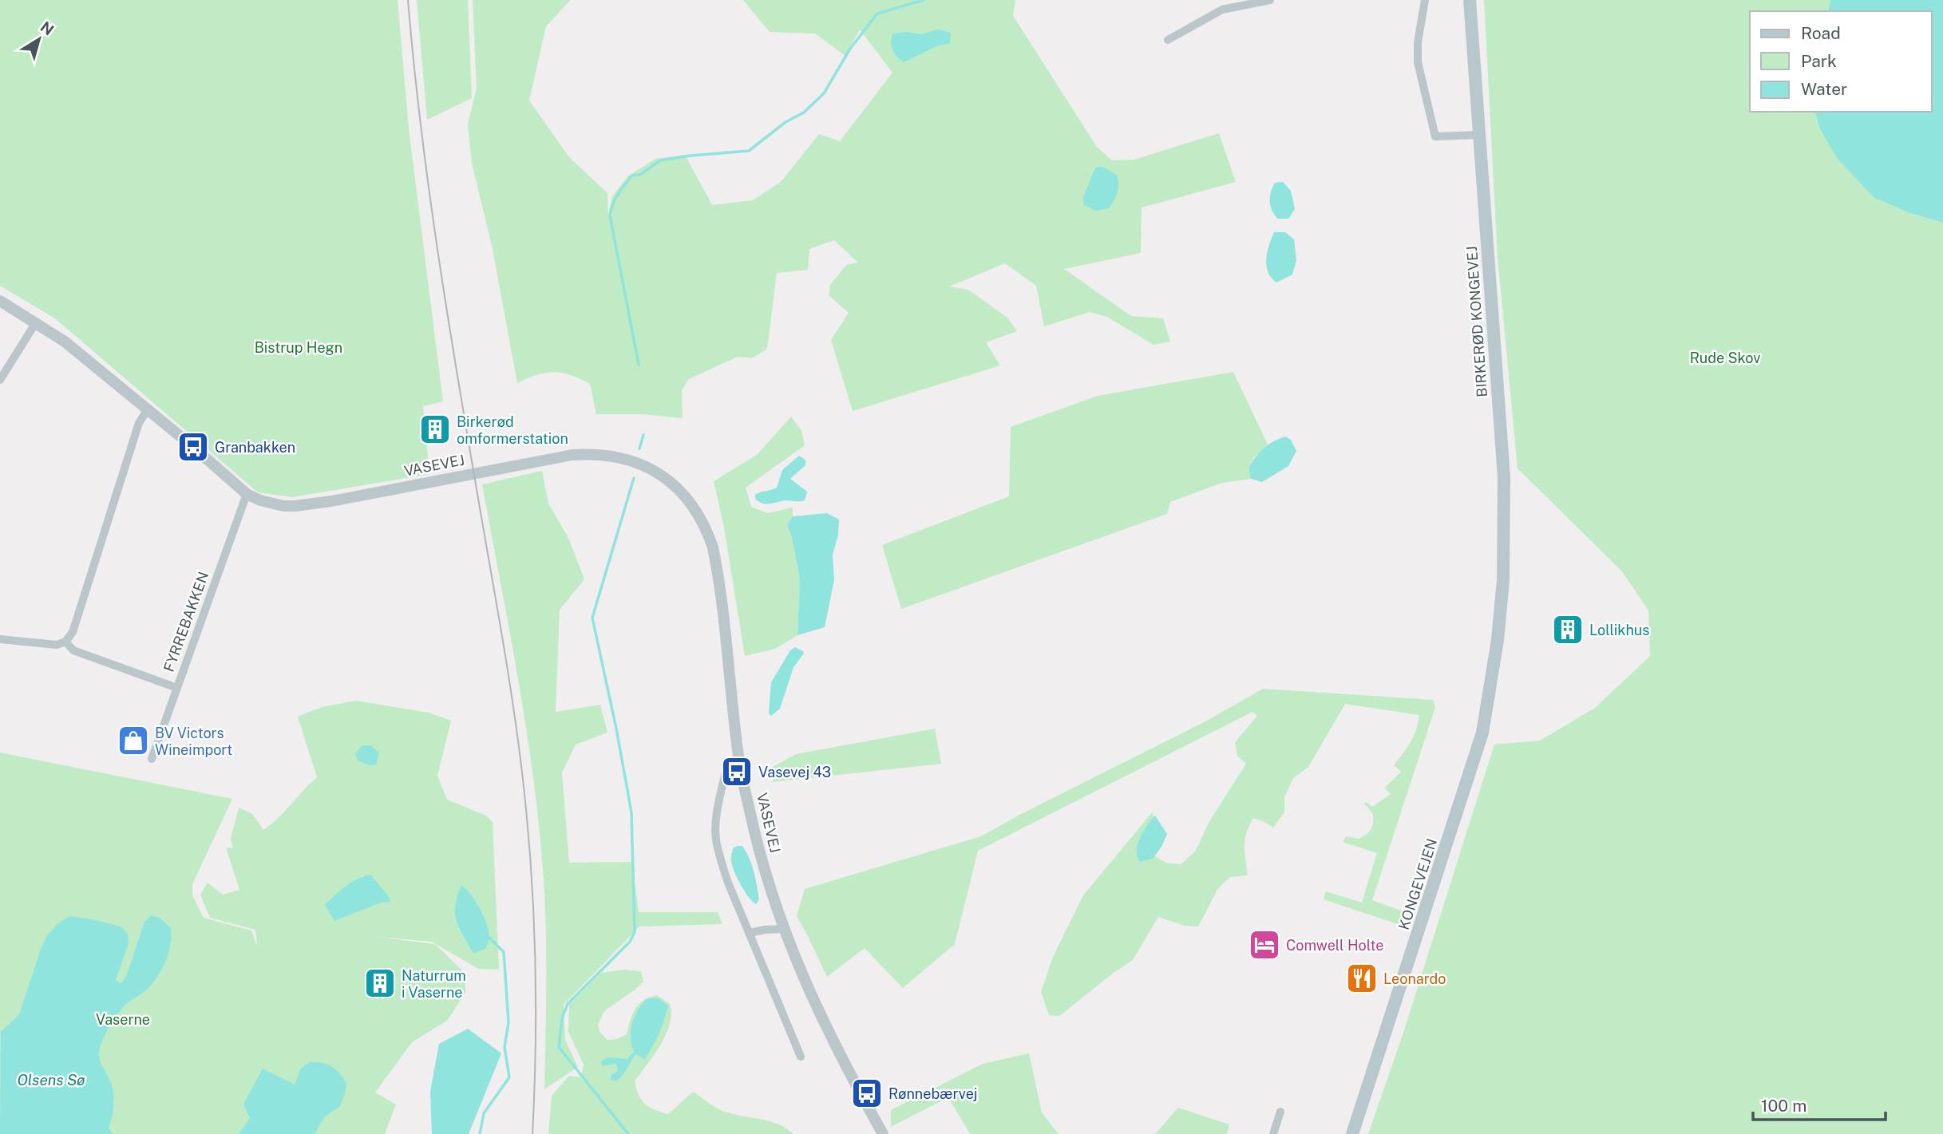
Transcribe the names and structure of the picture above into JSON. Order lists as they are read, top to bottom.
{
  "streets": {
    "main road": ["BIRKERØD KONGEVEJ", "KONGEVEJEN"],
    "street": ["VASEVEJ", "FYRREBAKKEN"]
  },
  "crossings": [
    ["BIRKERØD KONGEVEJ", "KONGEVEJEN"],
    ["VASEVEJ", "FYRREBAKKEN"]
  ],
  "water": ["Olsens Sø"],
  "parks": ["Bistrup Hegn", "Rude Skov", "Vaserne"],
  "places": {
    "building": ["Birkerød omformerstation", "Lollikhus", "Naturrum i Vaserne"],
    "bus stop": ["Granbakken", "Vasevej 43", "Rønnebærvej"],
    "shop": ["BV Victors Wineimport"],
    "hotel": ["Comwell Holte"],
    "restaurant": ["Leonardo"]
  },
  "legend": ["Road", "Park", "Water"],
  "scale_bar": "100 m",
  "north": "top right"
}
